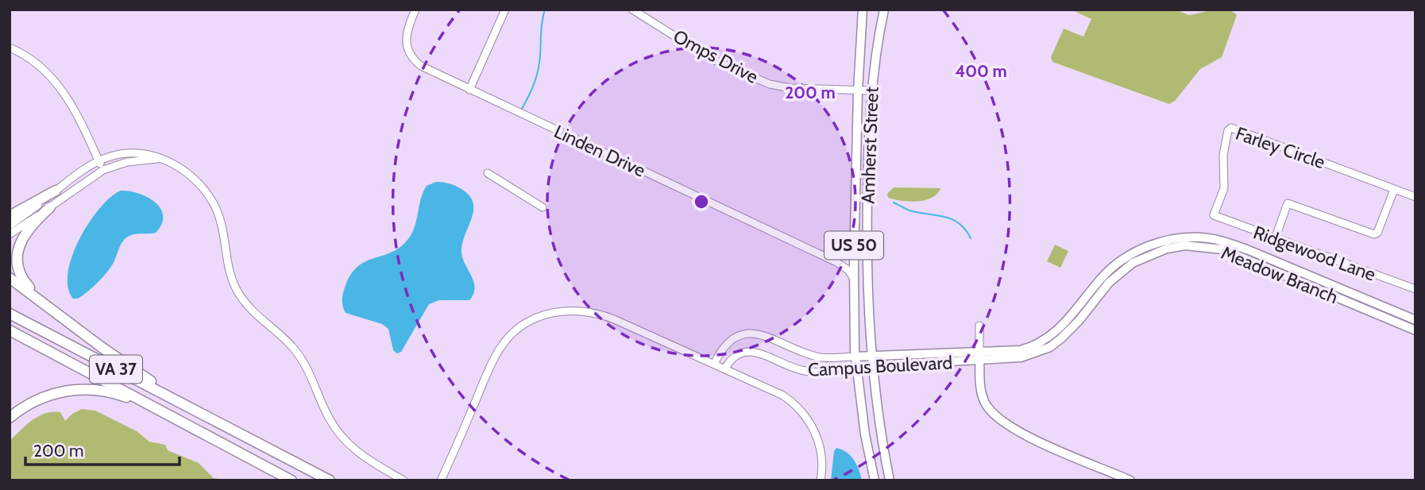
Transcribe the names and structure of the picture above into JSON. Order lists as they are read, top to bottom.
{
  "streets": {
    "highway": ["VA 37"],
    "main road": [
      "Amherst Street",
      "US 50",
      "Meadow Branch",
      "Campus Boulevard"
    ],
    "street": [
      "Omps Drive",
      "Farley Circle",
      "Linden Drive",
      "Ridgewood Lane"
    ]
  },
  "crossings": [
    ["Omps Drive", "Amherst Street"],
    ["Amherst Street", "Linden Drive"],
    ["Amherst Street", "Campus Boulevard"],
    ["Farley Circle", "Ridgewood Lane"],
    ["Meadow Branch", "Campus Boulevard"]
  ],
  "scale_bar": "200 m",
  "rings": ["400 m", "200 m"]
}
